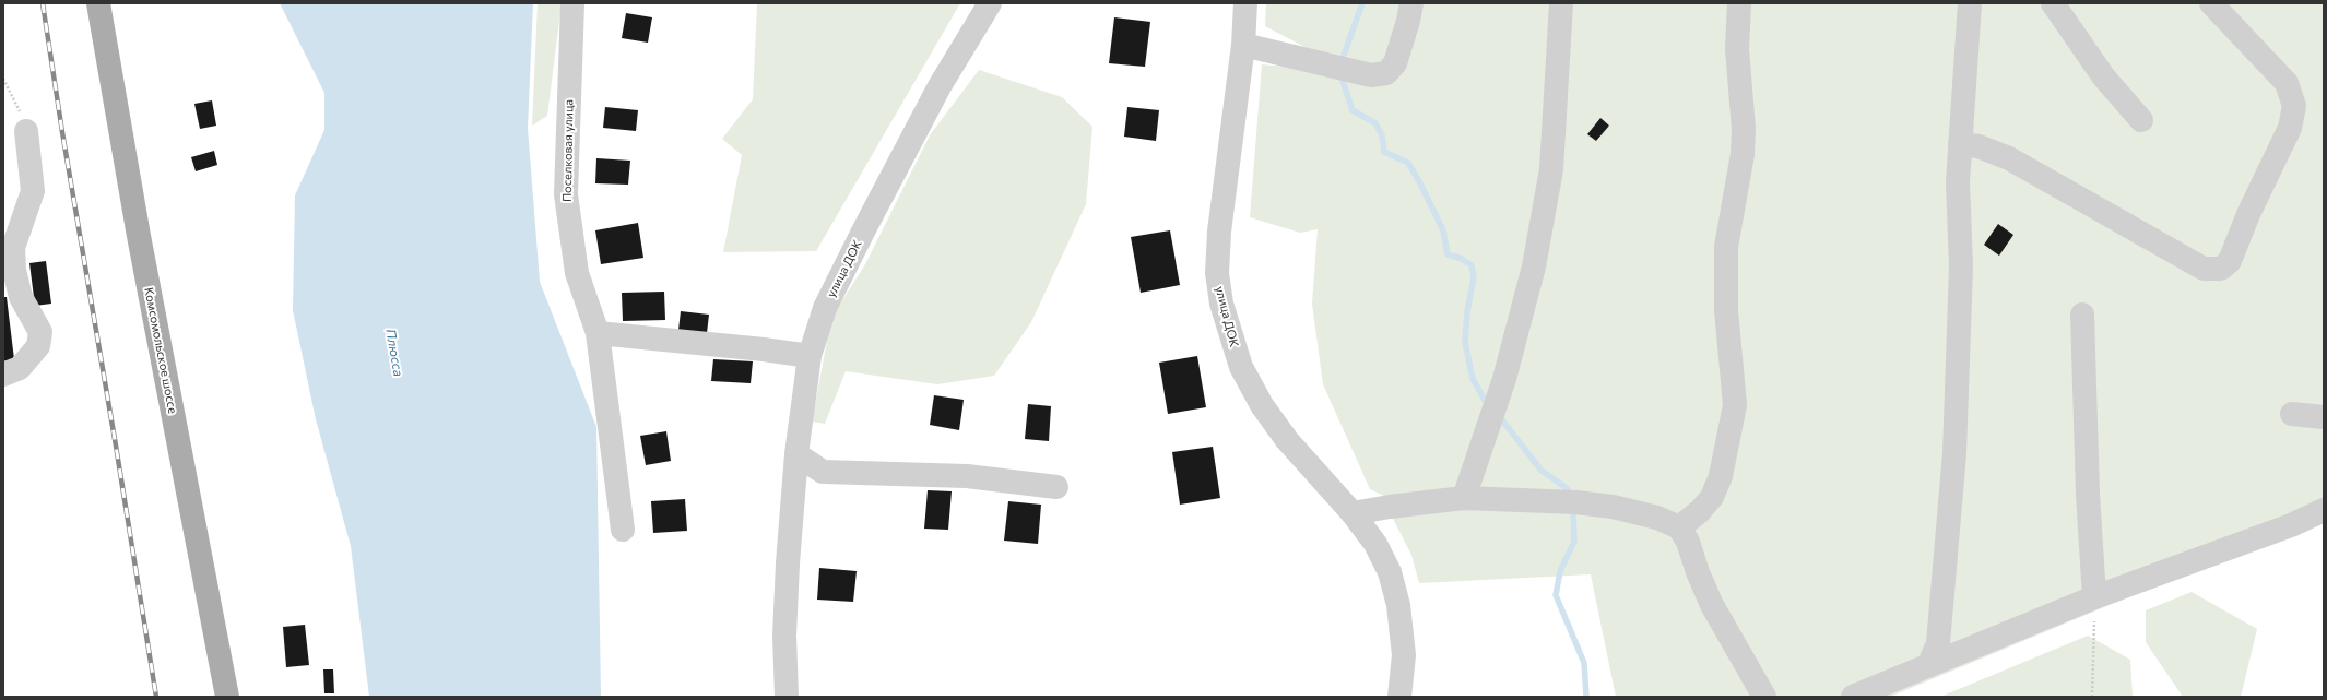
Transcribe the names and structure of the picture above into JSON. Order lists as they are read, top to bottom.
{
  "streets": {
    "main road": ["Комсомольское шоссе"],
    "street": ["Поселковая улица", "улица ДОК"]
  },
  "water": ["Плюсса"]
}
